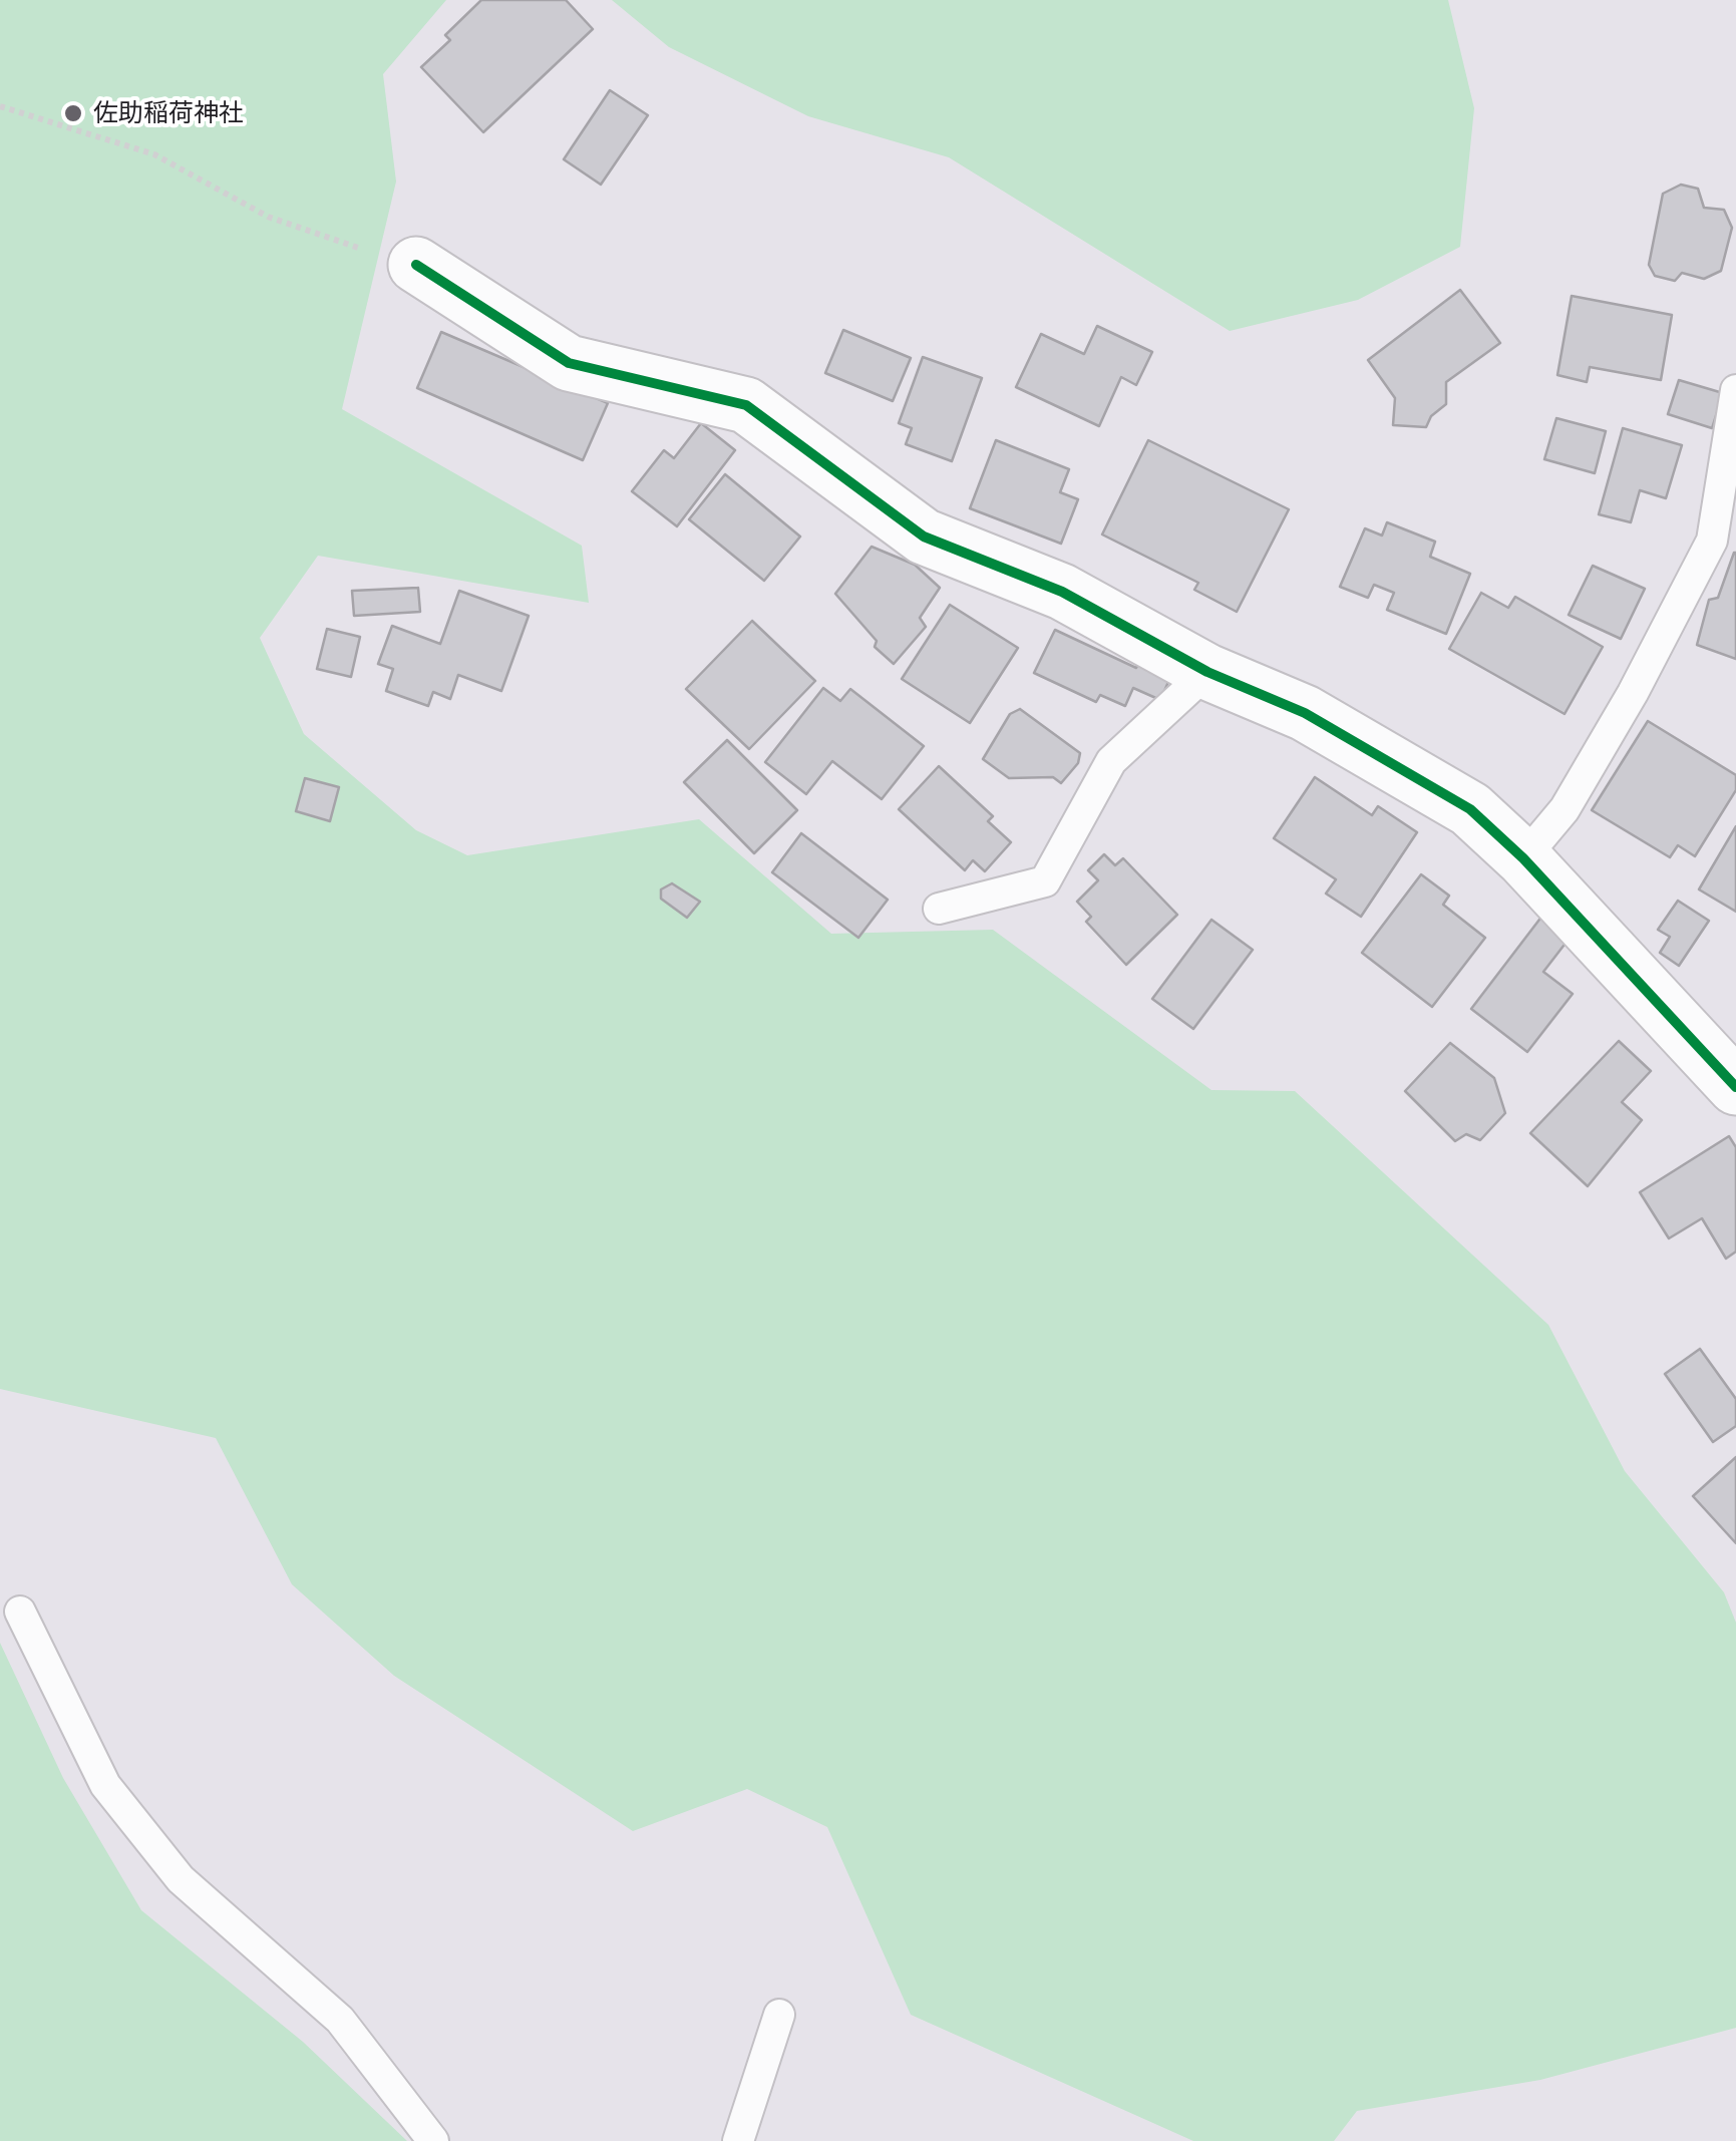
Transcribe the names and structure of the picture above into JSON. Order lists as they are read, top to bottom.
{
  "places": ["佐助稲荷神社"]
}
